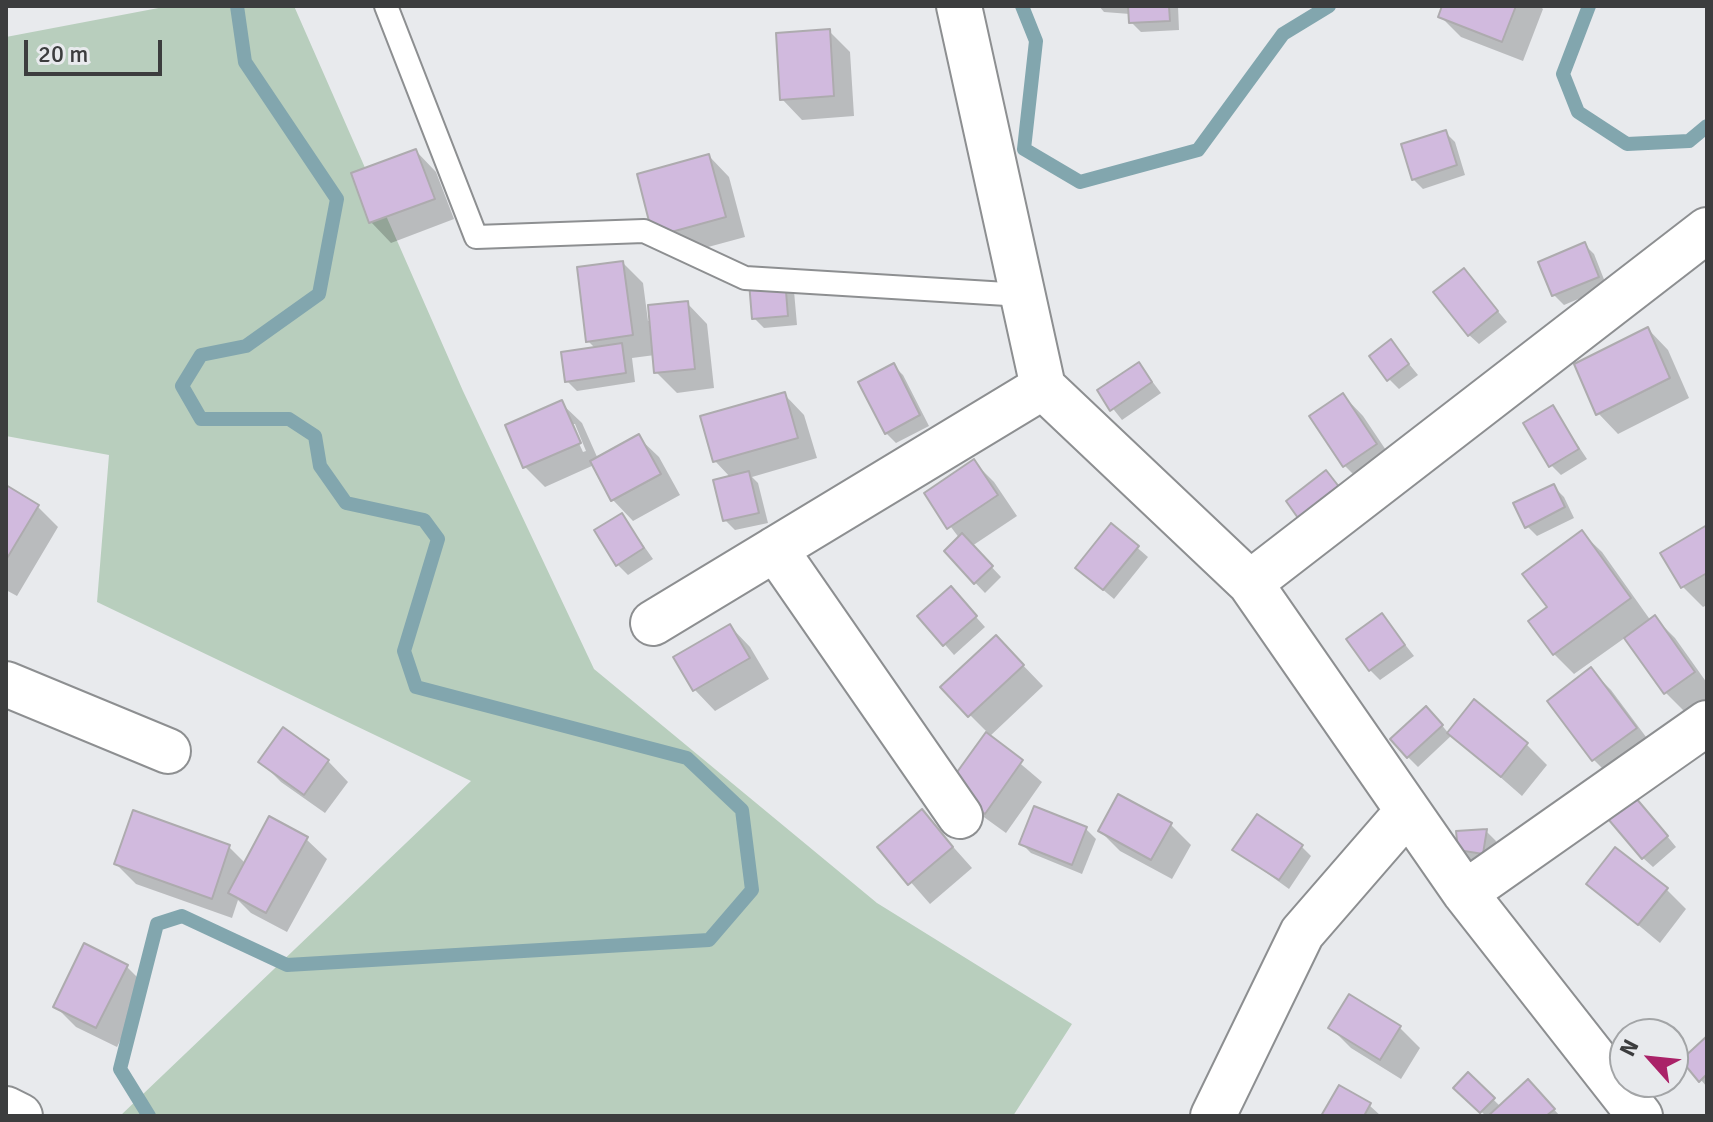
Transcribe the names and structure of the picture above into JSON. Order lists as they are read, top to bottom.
{
  "scale_bar": "20 m",
  "north": "top left"
}
